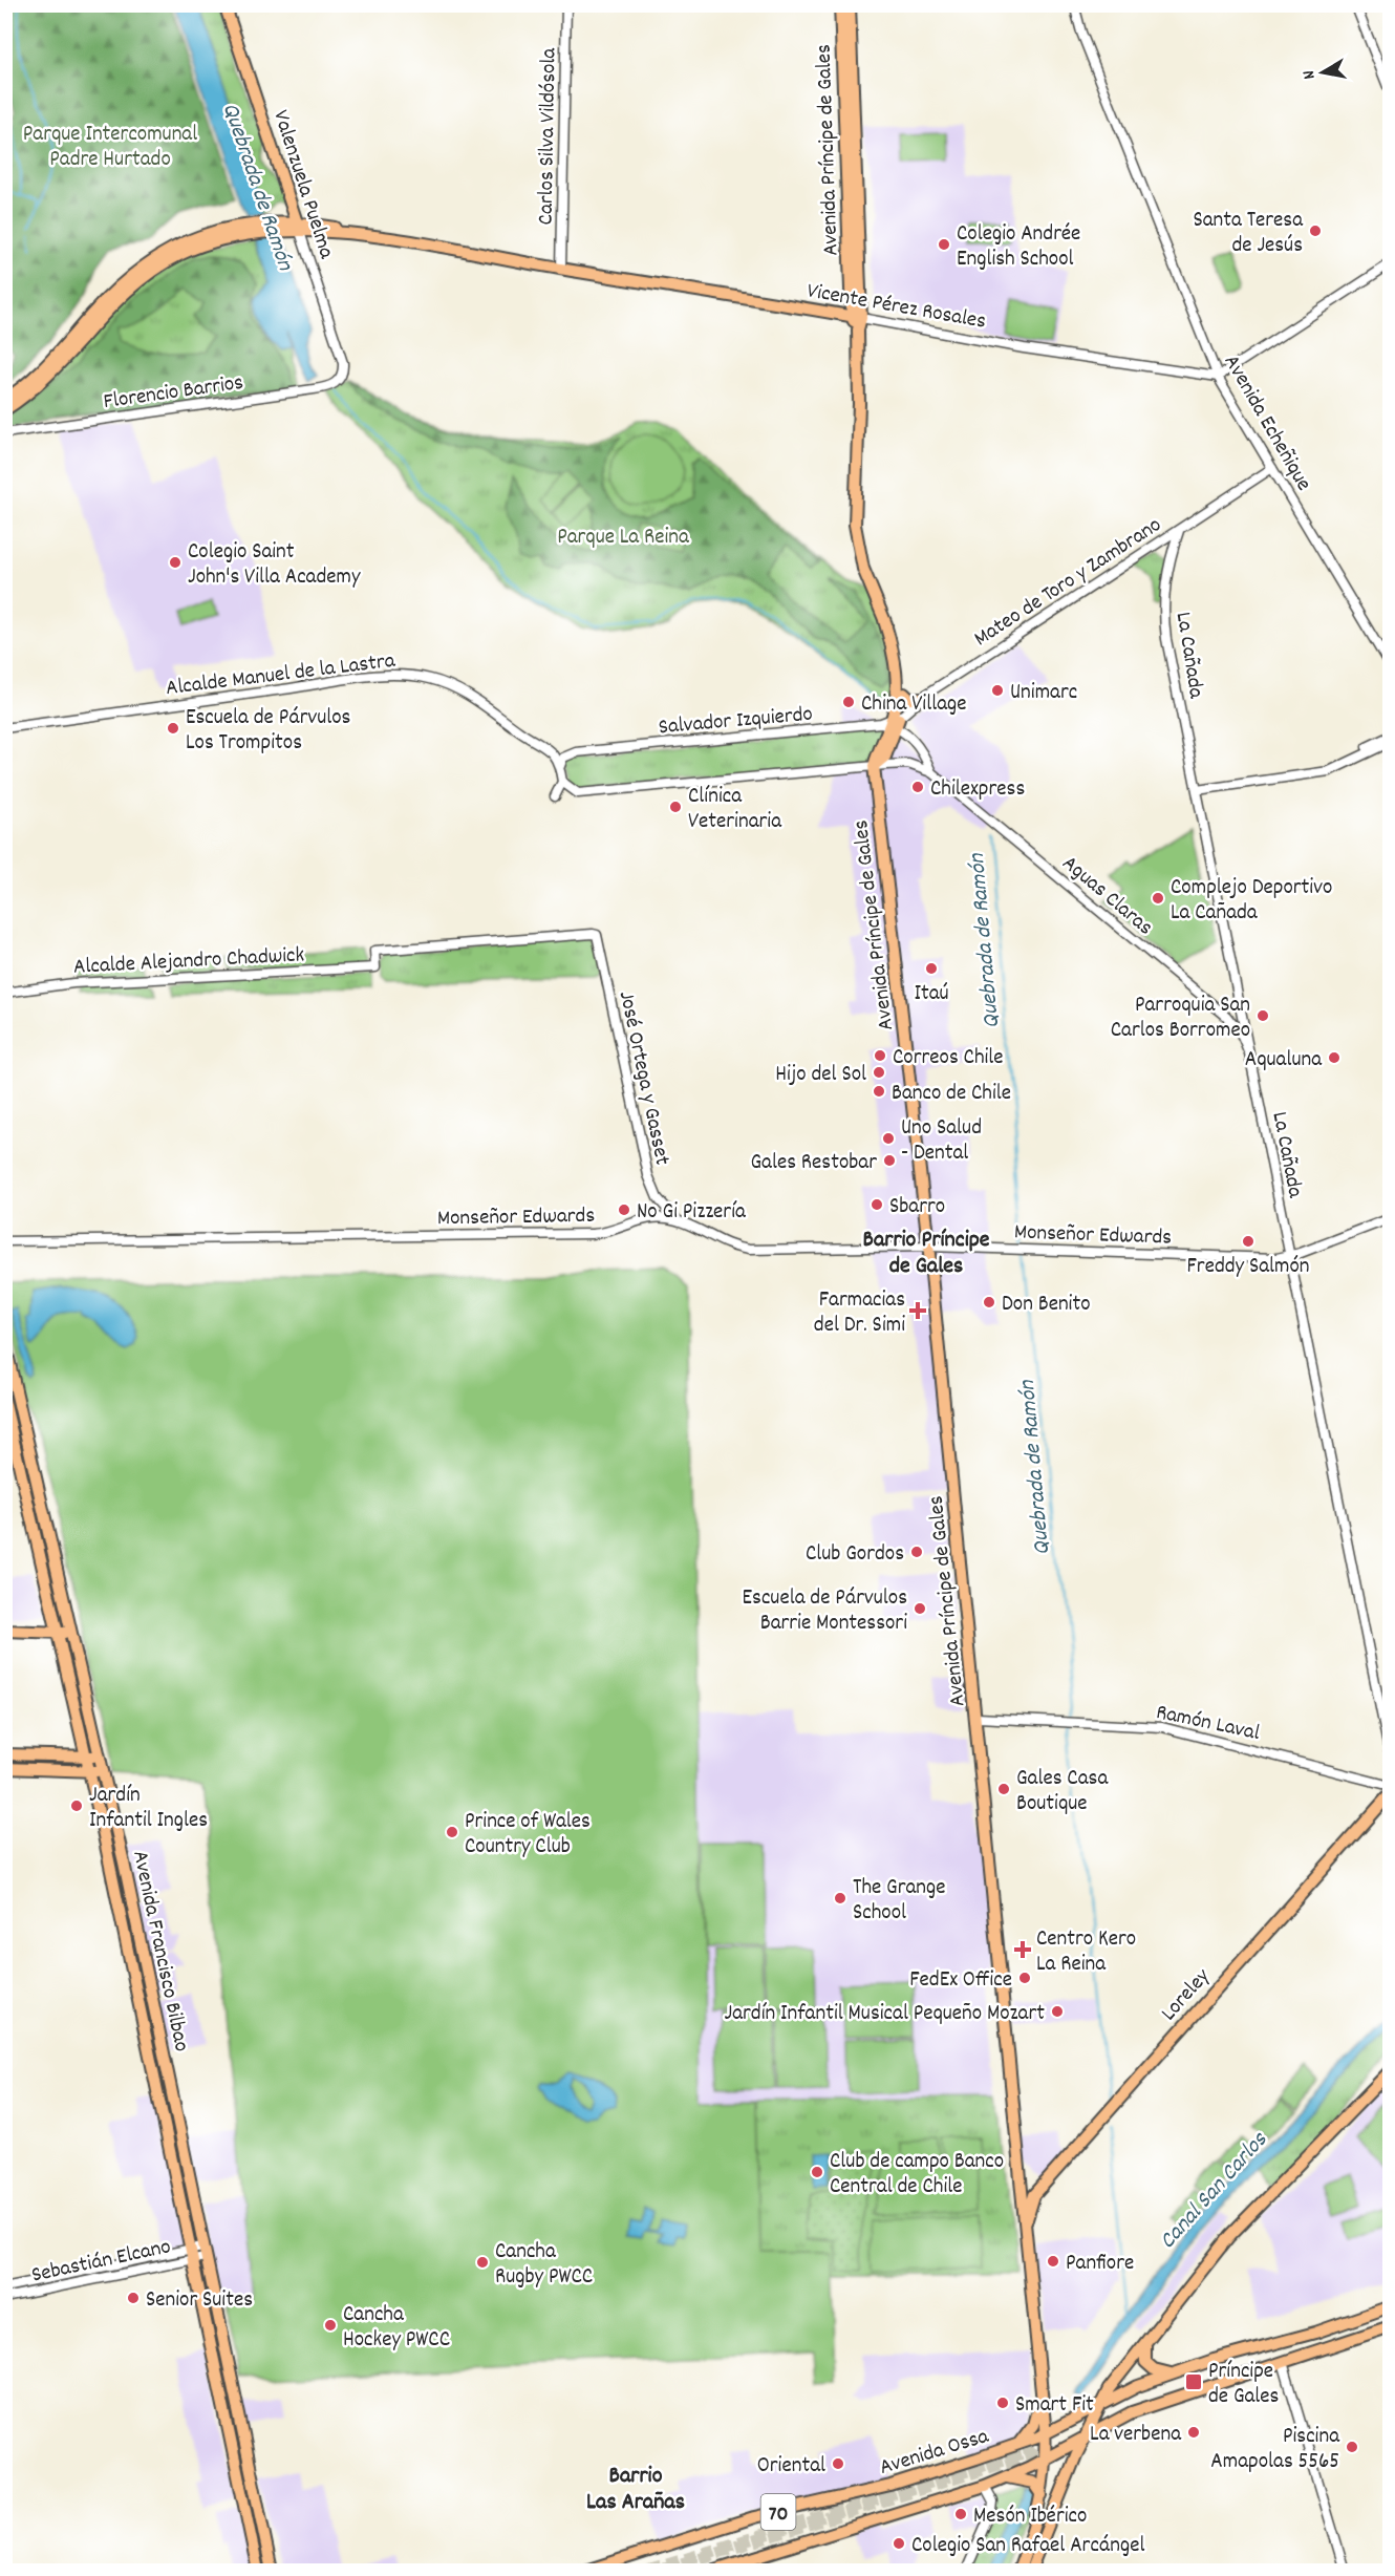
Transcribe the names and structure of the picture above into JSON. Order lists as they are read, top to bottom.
{
  "streets": {
    "main road": [
      "Avenida Príncipe de Gales",
      "Valenzuela Puelma",
      "Vicente Pérez Rosales",
      "Avenida Francisco Bilbao",
      "Loreley",
      "Avenida Ossa",
      "70"
    ],
    "street": [
      "Carlos Silva Vildósola",
      "Florencio Barrios",
      "Avenida Echeñique",
      "Mateo de Toro y Zambrano",
      "La Cañada",
      "Alcalde Manuel de la Lastra",
      "Salvador Izquierdo",
      "Aguas Claras",
      "Alcalde Alejandro Chadwick",
      "José Ortega y Gasset",
      "Monseñor Edwards",
      "Ramón Laval",
      "Sebastián Elcano"
    ]
  },
  "crossings": [
    ["Carlos Silva Vildósola", "Vicente Pérez Rosales"],
    ["Avenida Príncipe de Gales", "Vicente Pérez Rosales"],
    ["Avenida Príncipe de Gales", "Mateo de Toro y Zambrano"],
    ["Avenida Príncipe de Gales", "Salvador Izquierdo"],
    ["Avenida Príncipe de Gales", "Aguas Claras"],
    ["Avenida Príncipe de Gales", "Monseñor Edwards"],
    ["Avenida Príncipe de Gales", "Ramón Laval"],
    ["Avenida Príncipe de Gales", "Loreley"],
    ["Avenida Príncipe de Gales", "Avenida Ossa"],
    ["Avenida Príncipe de Gales", "70"],
    ["Valenzuela Puelma", "Vicente Pérez Rosales"],
    ["Valenzuela Puelma", "Florencio Barrios"],
    ["Vicente Pérez Rosales", "Avenida Echeñique"],
    ["Avenida Echeñique", "Mateo de Toro y Zambrano"],
    ["Mateo de Toro y Zambrano", "La Cañada"],
    ["Mateo de Toro y Zambrano", "Salvador Izquierdo"],
    ["Mateo de Toro y Zambrano", "Aguas Claras"],
    ["La Cañada", "Aguas Claras"],
    ["La Cañada", "Monseñor Edwards"],
    ["Alcalde Manuel de la Lastra", "Salvador Izquierdo"],
    ["Salvador Izquierdo", "Aguas Claras"],
    ["Alcalde Alejandro Chadwick", "José Ortega y Gasset"],
    ["José Ortega y Gasset", "Monseñor Edwards"],
    ["Avenida Francisco Bilbao", "Sebastián Elcano"]
  ],
  "districts": ["Barrio Príncipe de Gales", "Barrio Las Arañas"],
  "water": ["Quebrada de Ramón", "Canal San Carlos"],
  "parks": ["Parque Intercomunal Padre Hurtado", "Parque La Reina"],
  "places": {
    "other": [
      "Santa Teresa de Jesús",
      "Colegio Andrée English School",
      "Colegio Saint John's Villa Academy",
      "Unimarc",
      "China Village",
      "Escuela de Párvulos Los Trompitos",
      "Chilexpress",
      "Clínica Veterinaria",
      "Complejo Deportivo La Cañada",
      "Itaú",
      "Parroquia San Carlos Borromeo",
      "Correos Chile",
      "Aqualuna",
      "Hijo del Sol",
      "Banco de Chile",
      "Uno Salud - Dental",
      "Gales Restobar",
      "Sbarro",
      "No Gi Pizzería",
      "Freddy Salmón",
      "Don Benito",
      "Club Gordos",
      "Escuela de Párvulos Barrie Montessori",
      "Gales Casa Boutique",
      "Jardín Infantil Ingles",
      "Prince of Wales Country Club",
      "The Grange School",
      "FedEx Office",
      "Jardín Infantil Musical Pequeño Mozart",
      "Club de campo Banco Central de Chile",
      "Panfiore",
      "Cancha Rugby PWCC",
      "Senior Suites",
      "Cancha Hockey PWCC",
      "Smart Fit",
      "La verbena",
      "Piscina Amapolas 5565",
      "Oriental",
      "Mesón Ibérico",
      "Colegio San Rafael Arcángel"
    ],
    "health": ["Farmacias del Dr. Simi", "Centro Kero La Reina"],
    "transit": ["Príncipe de Gales"]
  },
  "north": "left"
}
